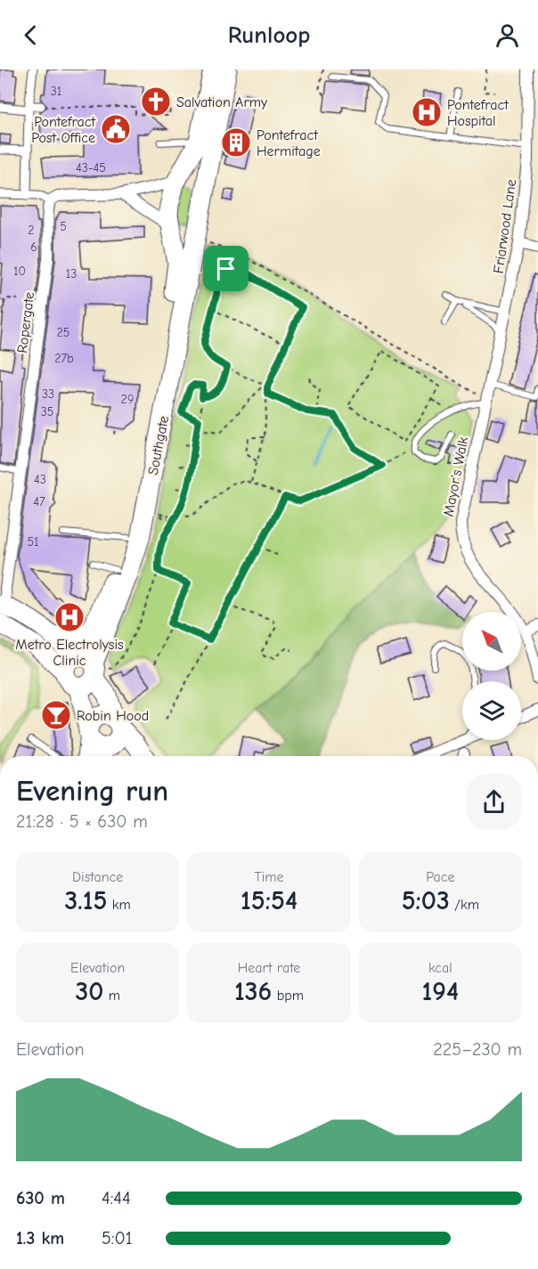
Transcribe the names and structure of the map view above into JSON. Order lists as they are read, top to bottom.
{
  "streets": {
    "highway": ["Southgate"],
    "street": ["Friarwood Lane", "Ropergate", "Mayor's Walk"]
  },
  "crossings": [
    ["Friarwood Lane", "Mayor's Walk"]
  ],
  "places": {
    "church": ["Salvation Army"],
    "hospital": ["Pontefract Hospital", "Metro Electrolysis Clinic"],
    "public building": ["Pontefract Post Office"],
    "building": ["Pontefract Hermitage"],
    "bar": ["Robin Hood"]
  },
  "house_numbers": [
    "31",
    "43-45",
    "5",
    "2",
    "6",
    "10",
    "13",
    "25",
    "27b",
    "33",
    "29",
    "35",
    "43",
    "47",
    "51"
  ],
  "north": "top left",
  "page": {
    "header": "Runloop",
    "heading": ["Evening run", "21:28 · 5 × 630 m"],
    "stats": [
      ["Distance", "3.15 km"],
      ["Time", "15:54"],
      ["Pace", "5:03 /km"],
      ["Elevation", "30 m"],
      ["Heart rate", "136 bpm"],
      ["kcal", "194"]
    ],
    "chart": ["Elevation", "225–230 m"],
    "list": [
      {
        "name": "630 m",
        "note": "4:44"
      },
      {
        "name": "1.3 km",
        "note": "5:01"
      }
    ]
  }
}
